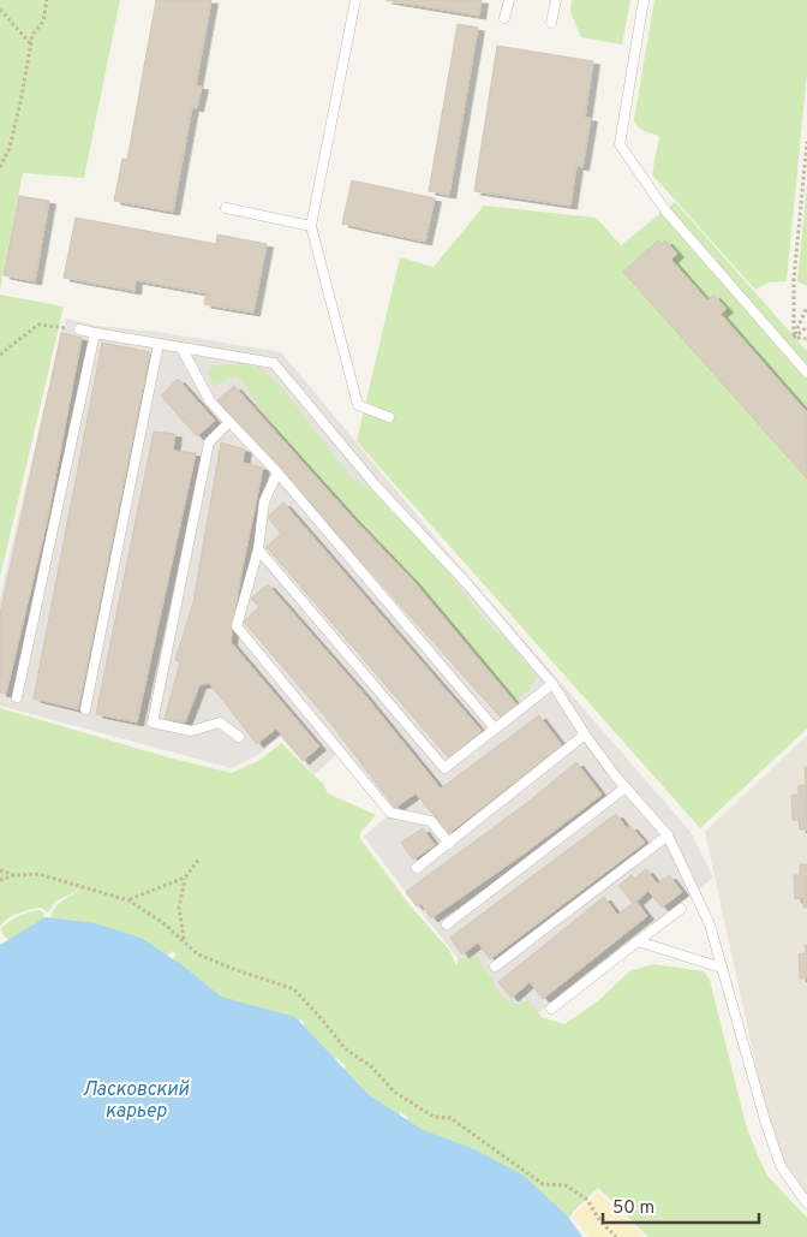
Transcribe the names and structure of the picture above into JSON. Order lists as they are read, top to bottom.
{
  "water": ["Ласковский карьер"],
  "scale_bar": "50 m"
}
